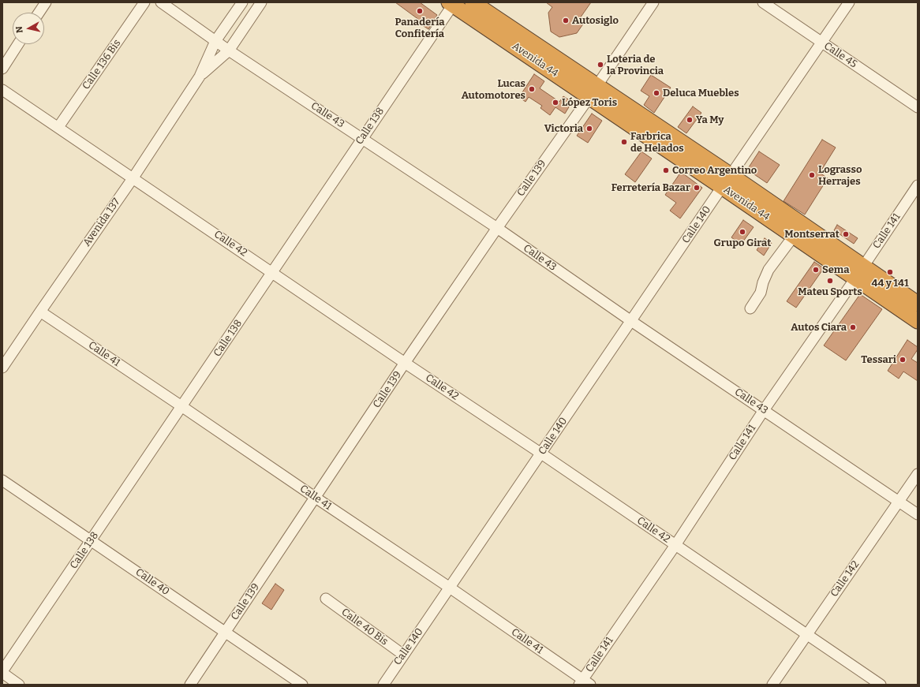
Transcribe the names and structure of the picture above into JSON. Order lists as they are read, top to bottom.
{
  "streets": {
    "highway": ["Avenida 44"],
    "street": [
      "Calle 45",
      "Calle 136 Bis",
      "Calle 43",
      "Calle 138",
      "Calle 139",
      "Avenida 137",
      "Calle 140",
      "Calle 141",
      "Calle 42",
      "Calle 41",
      "Calle 142",
      "Calle 40",
      "Calle 40 Bis"
    ]
  },
  "crossings": [
    ["Calle 45", "Calle 140"],
    ["Avenida 44", "Calle 138"],
    ["Avenida 44", "Calle 139"],
    ["Avenida 44", "Calle 140"],
    ["Avenida 44", "Calle 141"],
    ["Calle 136 Bis", "Calle 42"],
    ["Calle 43", "Calle 138"],
    ["Calle 43", "Calle 139"],
    ["Calle 43", "Avenida 137"],
    ["Calle 43", "Calle 140"],
    ["Calle 43", "Calle 141"],
    ["Calle 43", "Calle 142"],
    ["Calle 138", "Calle 42"],
    ["Calle 138", "Calle 41"],
    ["Calle 138", "Calle 40"],
    ["Calle 139", "Calle 42"],
    ["Calle 139", "Calle 41"],
    ["Calle 139", "Calle 40"],
    ["Avenida 137", "Calle 42"],
    ["Avenida 137", "Calle 41"],
    ["Calle 140", "Calle 42"],
    ["Calle 140", "Calle 41"],
    ["Calle 140", "Calle 40 Bis"],
    ["Calle 141", "Calle 42"],
    ["Calle 141", "Calle 41"],
    ["Calle 42", "Calle 142"]
  ],
  "places": [
    "Panadería Confitería",
    "Autosiglo",
    "Loteria de la Provincia",
    "Lucas Automotores",
    "Deluca Muebles",
    "López Toris",
    "Ya My",
    "Victoria",
    "Farbrica de Helados",
    "Correo Argentino",
    "Lograsso Herrajes",
    "Ferretería Bazar",
    "Grupo Girat",
    "Montserrat",
    "Sema",
    "44 y 141",
    "Mateu Sports",
    "Autos Ciara",
    "Tessari"
  ],
  "north": "left"
}
